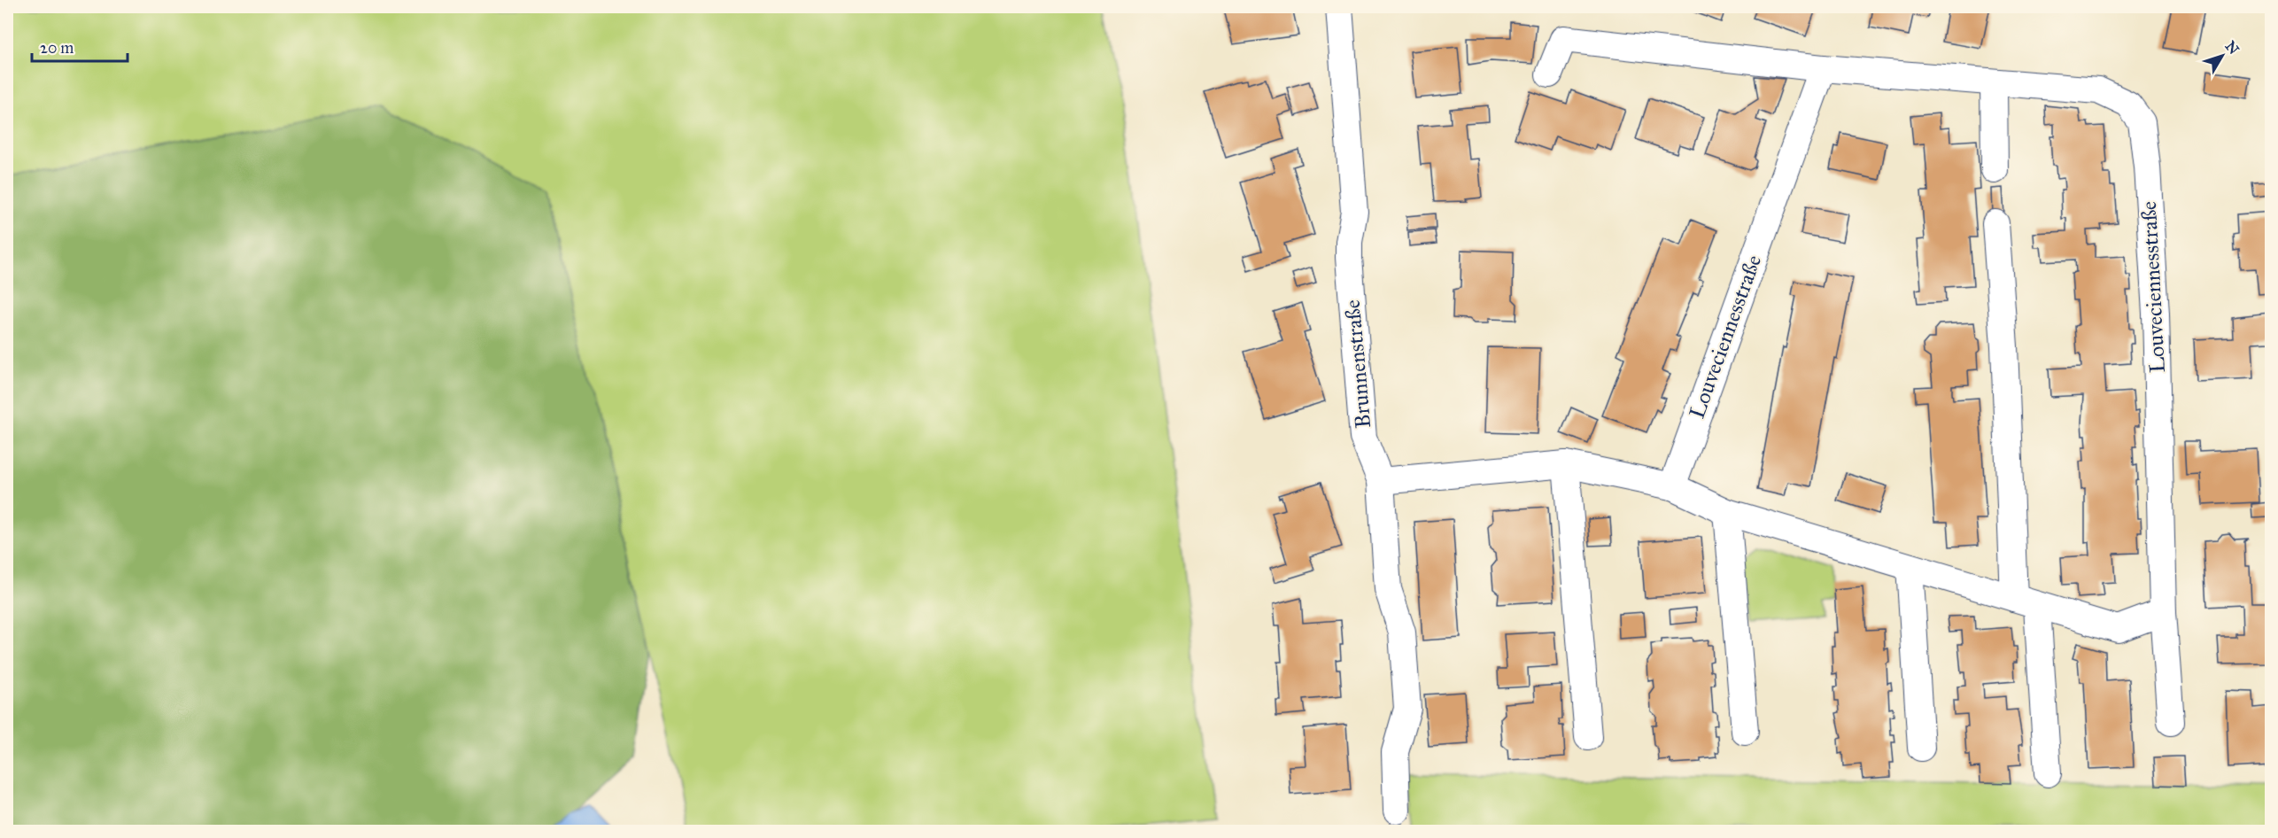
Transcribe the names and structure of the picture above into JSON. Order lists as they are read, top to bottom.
{
  "streets": {
    "street": ["Louveciennesstraße", "Brunnenstraße"]
  },
  "scale_bar": "20 m",
  "north": "top right"
}
